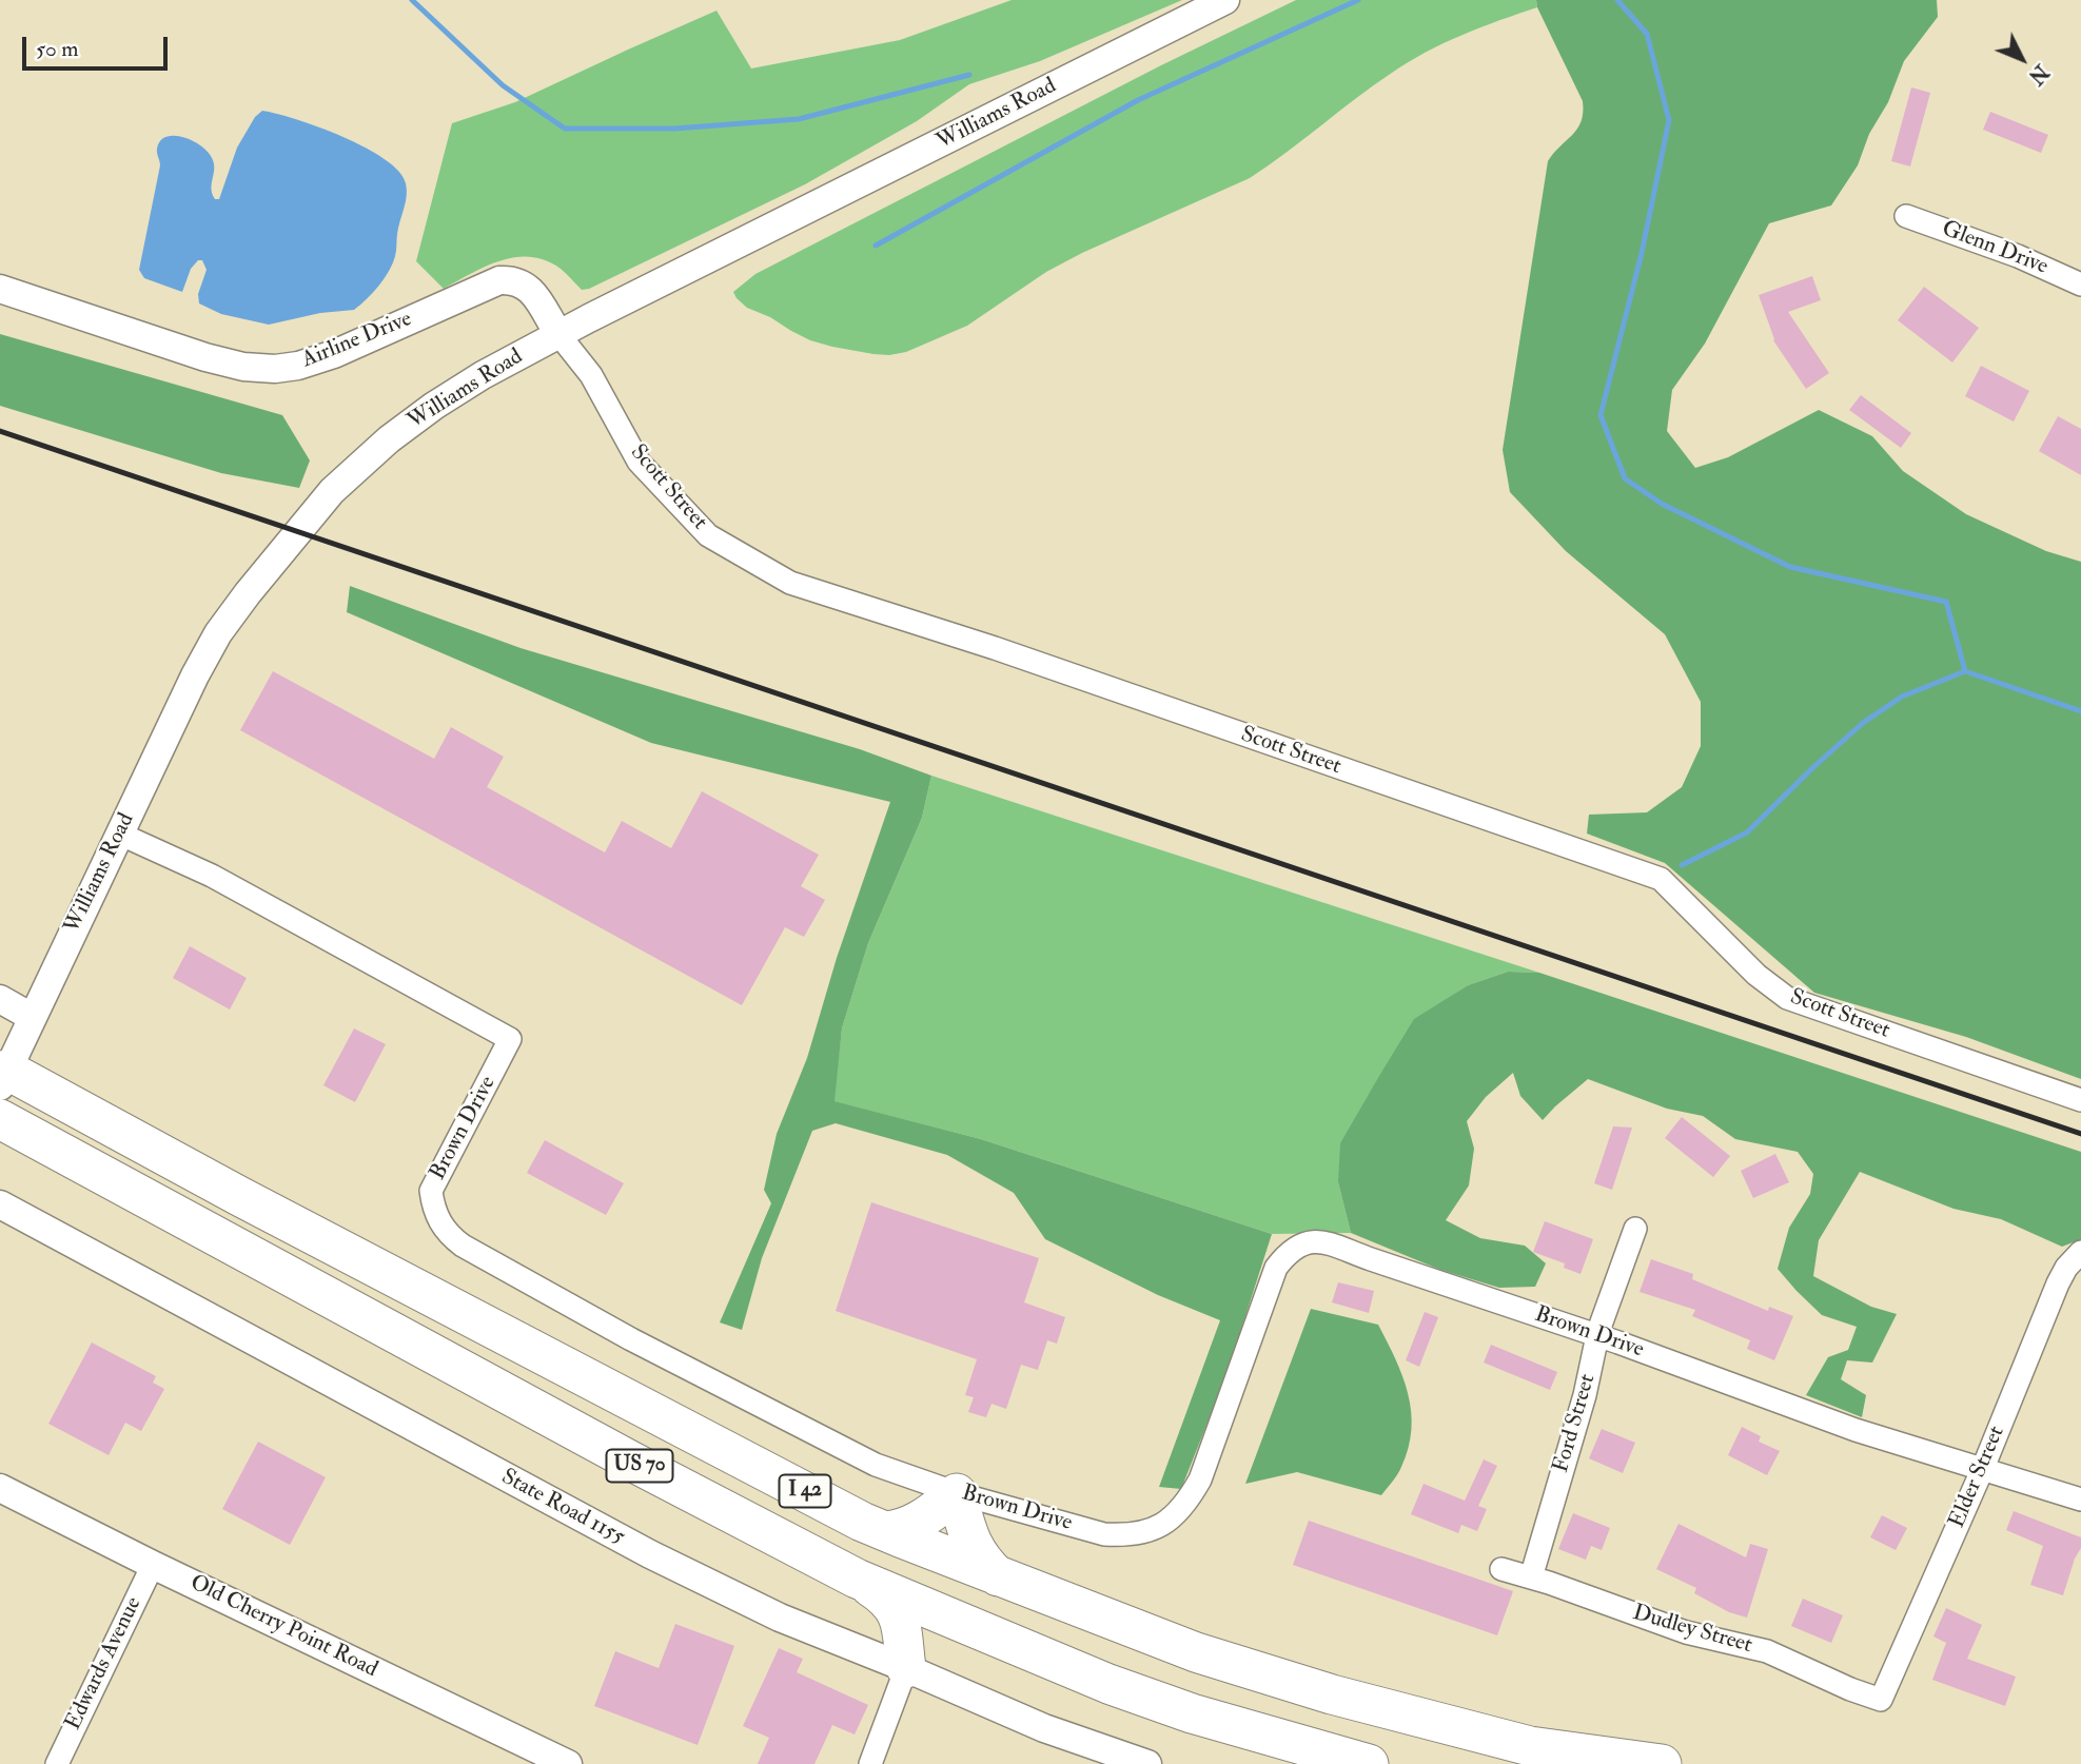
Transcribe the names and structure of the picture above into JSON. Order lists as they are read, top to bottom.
{
  "streets": {
    "highway": ["US 70", "I 42"],
    "street": [
      "Williams Road",
      "Glenn Drive",
      "Airline Drive",
      "Scott Street",
      "Brown Drive",
      "Ford Street",
      "Elder Street",
      "State Road 1155",
      "Old Cherry Point Road",
      "Dudley Street",
      "Edwards Avenue"
    ]
  },
  "crossings": [
    ["Williams Road", "Airline Drive"],
    ["Williams Road", "Scott Street"],
    ["Williams Road", "Brown Drive"],
    ["Williams Road", "I 42"],
    ["Airline Drive", "Scott Street"],
    ["Brown Drive", "Ford Street"],
    ["Brown Drive", "Elder Street"],
    ["Ford Street", "Dudley Street"],
    ["Elder Street", "Dudley Street"],
    ["Old Cherry Point Road", "Edwards Avenue"]
  ],
  "scale_bar": "50 m",
  "north": "bottom right"
}
